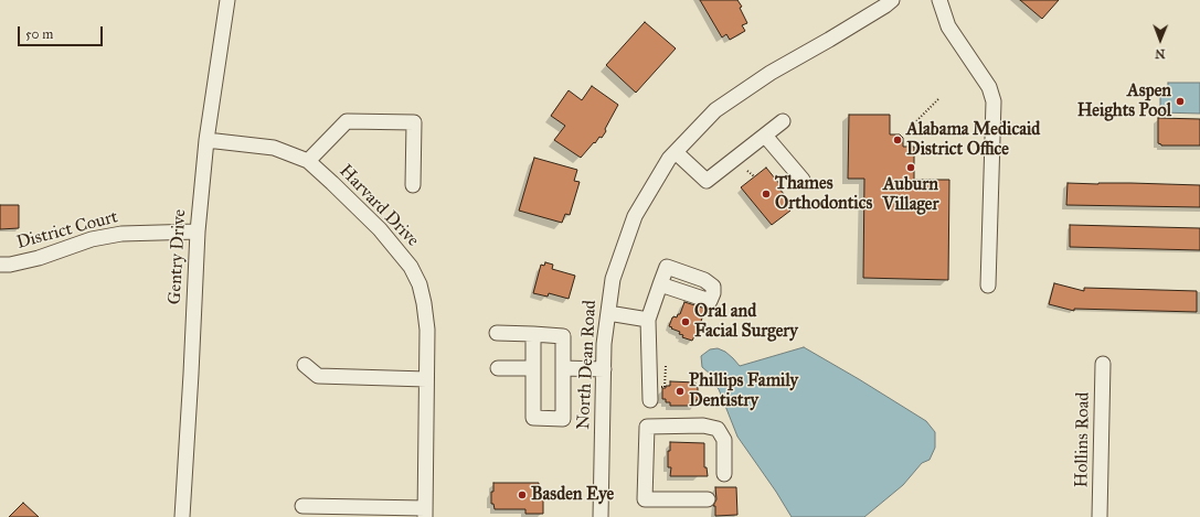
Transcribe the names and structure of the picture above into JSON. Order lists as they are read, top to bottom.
{
  "streets": {
    "street": [
      "Harvard Drive",
      "District Court",
      "Gentry Drive",
      "North Dean Road",
      "Hollins Road"
    ]
  },
  "crossings": [
    ["Harvard Drive", "Gentry Drive"],
    ["District Court", "Gentry Drive"]
  ],
  "places": [
    "Aspen Heights Pool",
    "Alabama Medicaid District Office",
    "Auburn Villager",
    "Thames Orthodontics",
    "Oral and Facial Surgery",
    "Phillips Family Dentistry",
    "Basden Eye"
  ],
  "scale_bar": "50 m",
  "north": "bottom"
}
